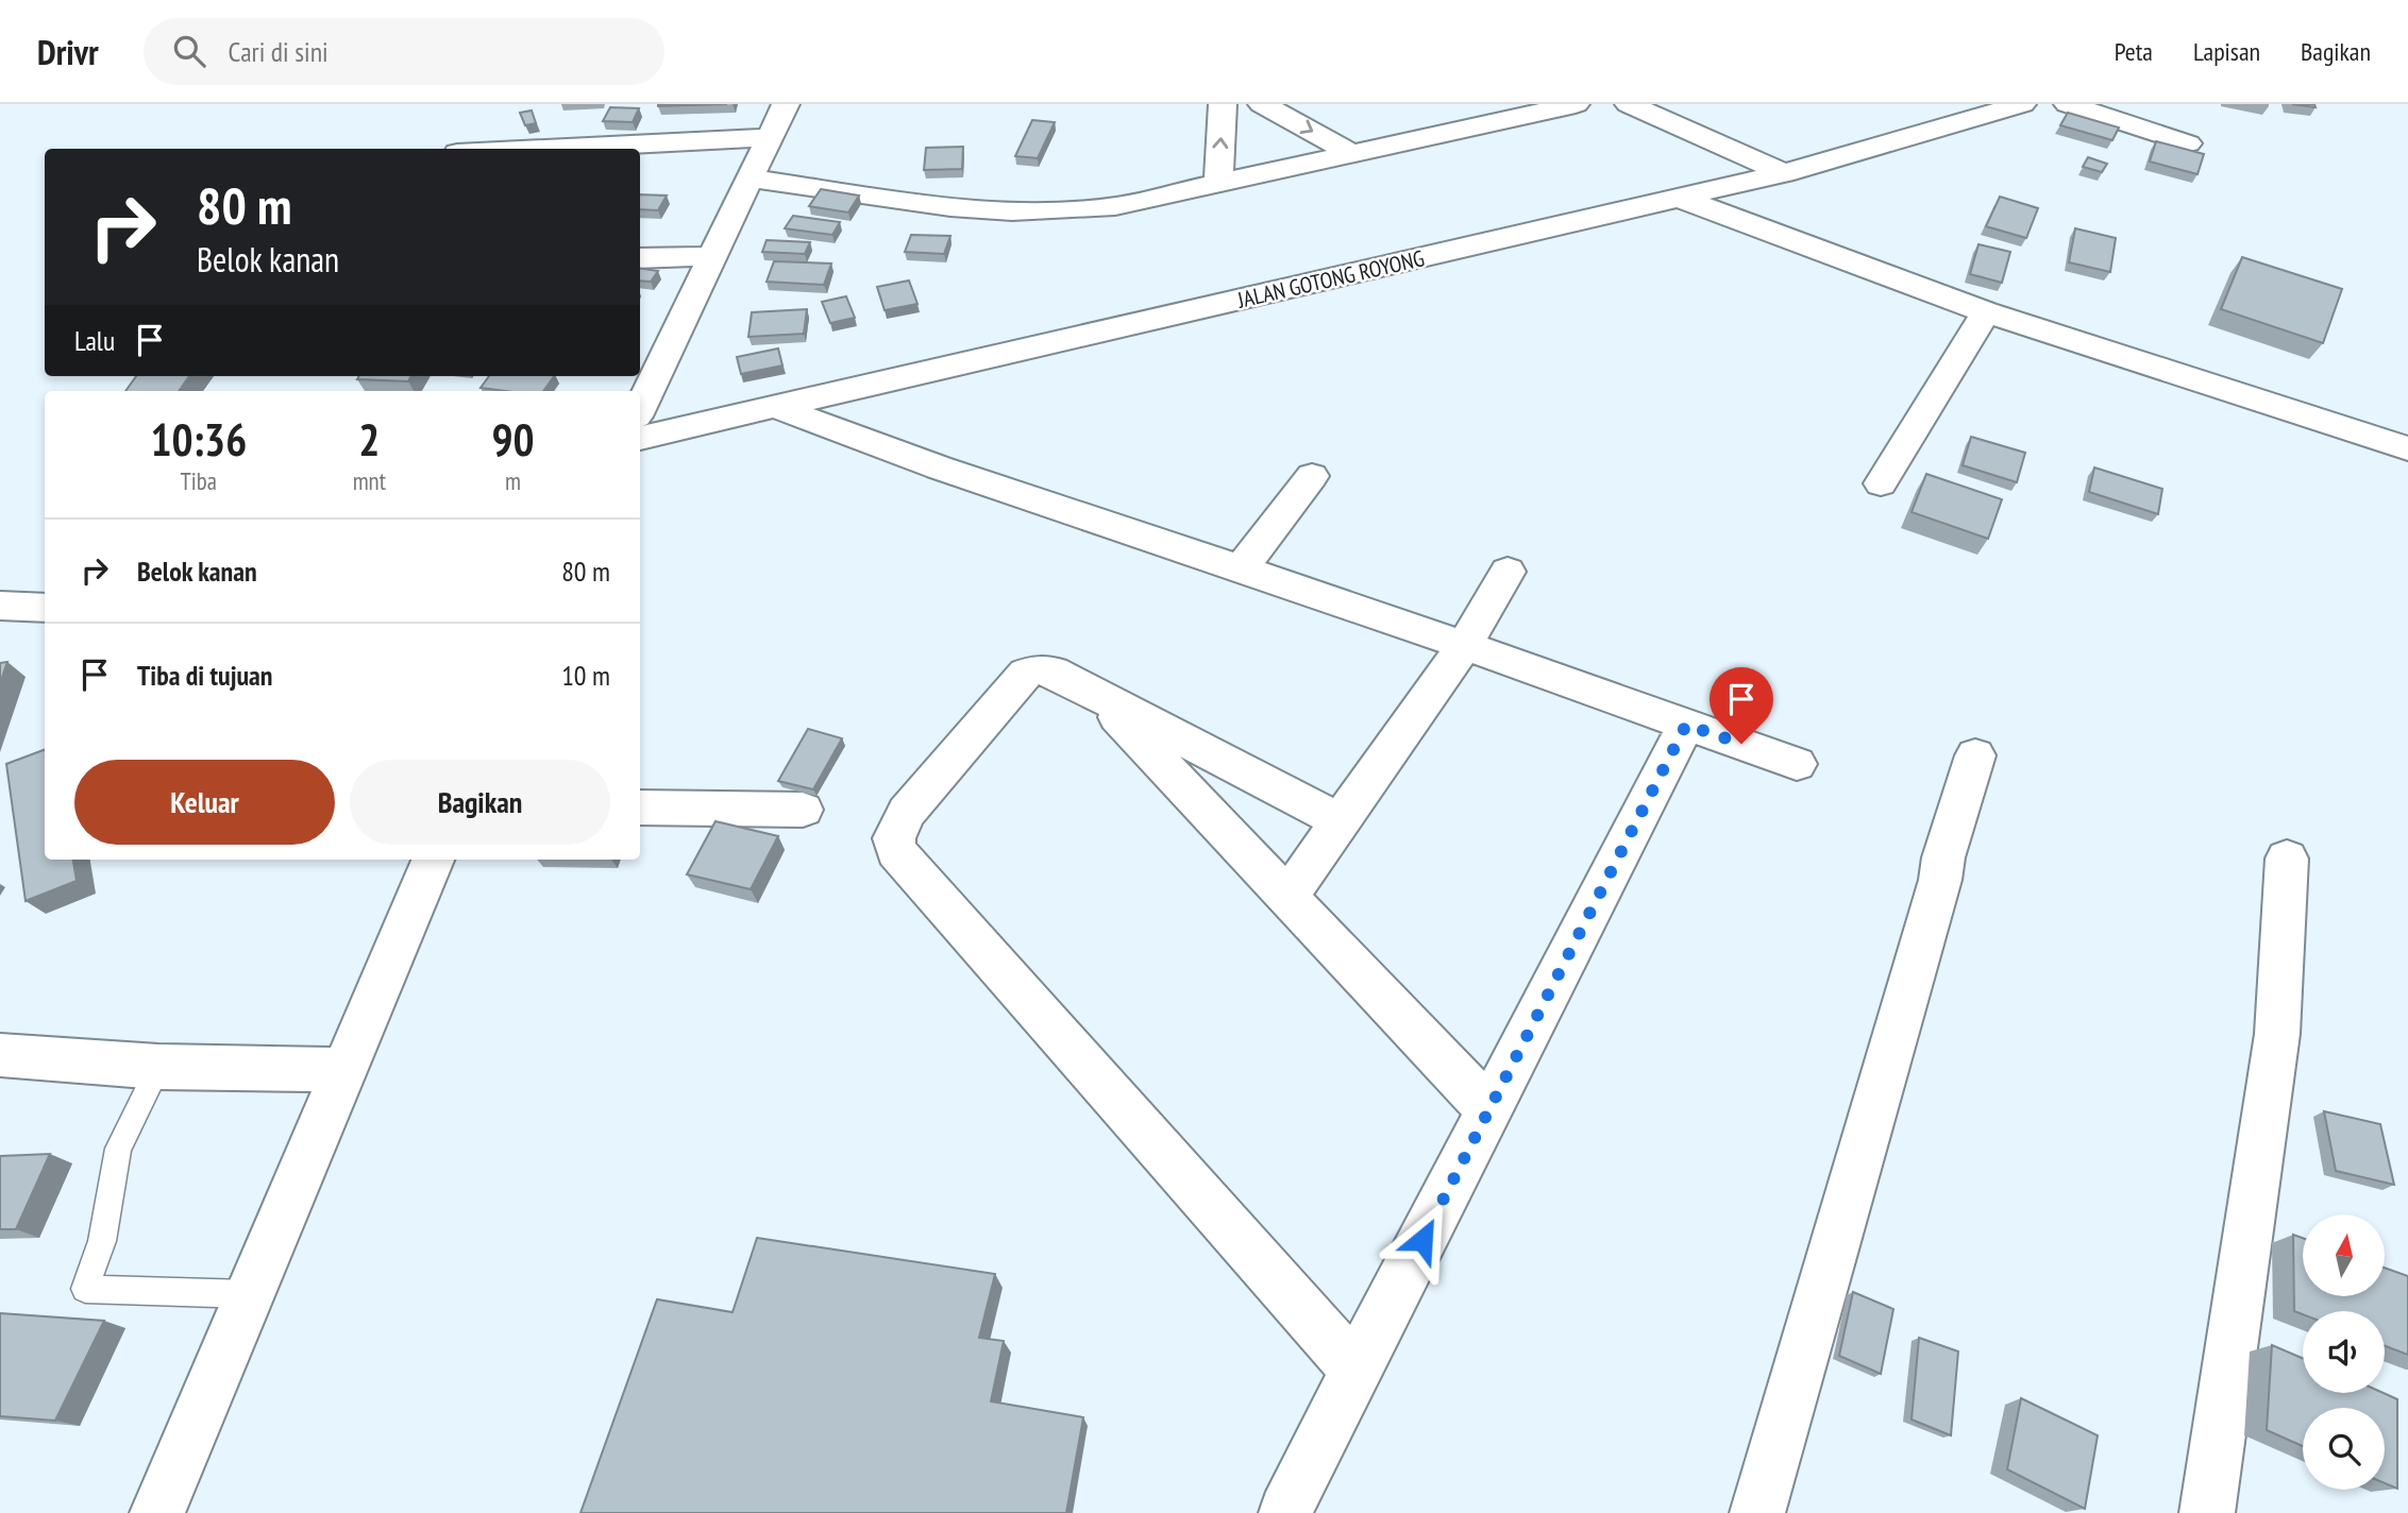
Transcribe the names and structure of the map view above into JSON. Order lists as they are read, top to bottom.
{
  "streets": {
    "street": ["JALAN GOTONG ROYONG"]
  },
  "north": "top",
  "page": {
    "header": "Drivr",
    "search": "Cari di sini",
    "nav": ["Peta", "Lapisan", "Bagikan"],
    "turn": ["80 m", "Belok kanan"],
    "then": "Lalu",
    "eta": [
      "10:36",
      "Tiba",
      "2",
      "mnt",
      "90",
      "m"
    ],
    "list": [
      {
        "name": "Belok kanan",
        "value": "80 m"
      },
      {
        "name": "Tiba di tujuan",
        "value": "10 m"
      }
    ],
    "buttons": ["Keluar", "Bagikan"]
  }
}
